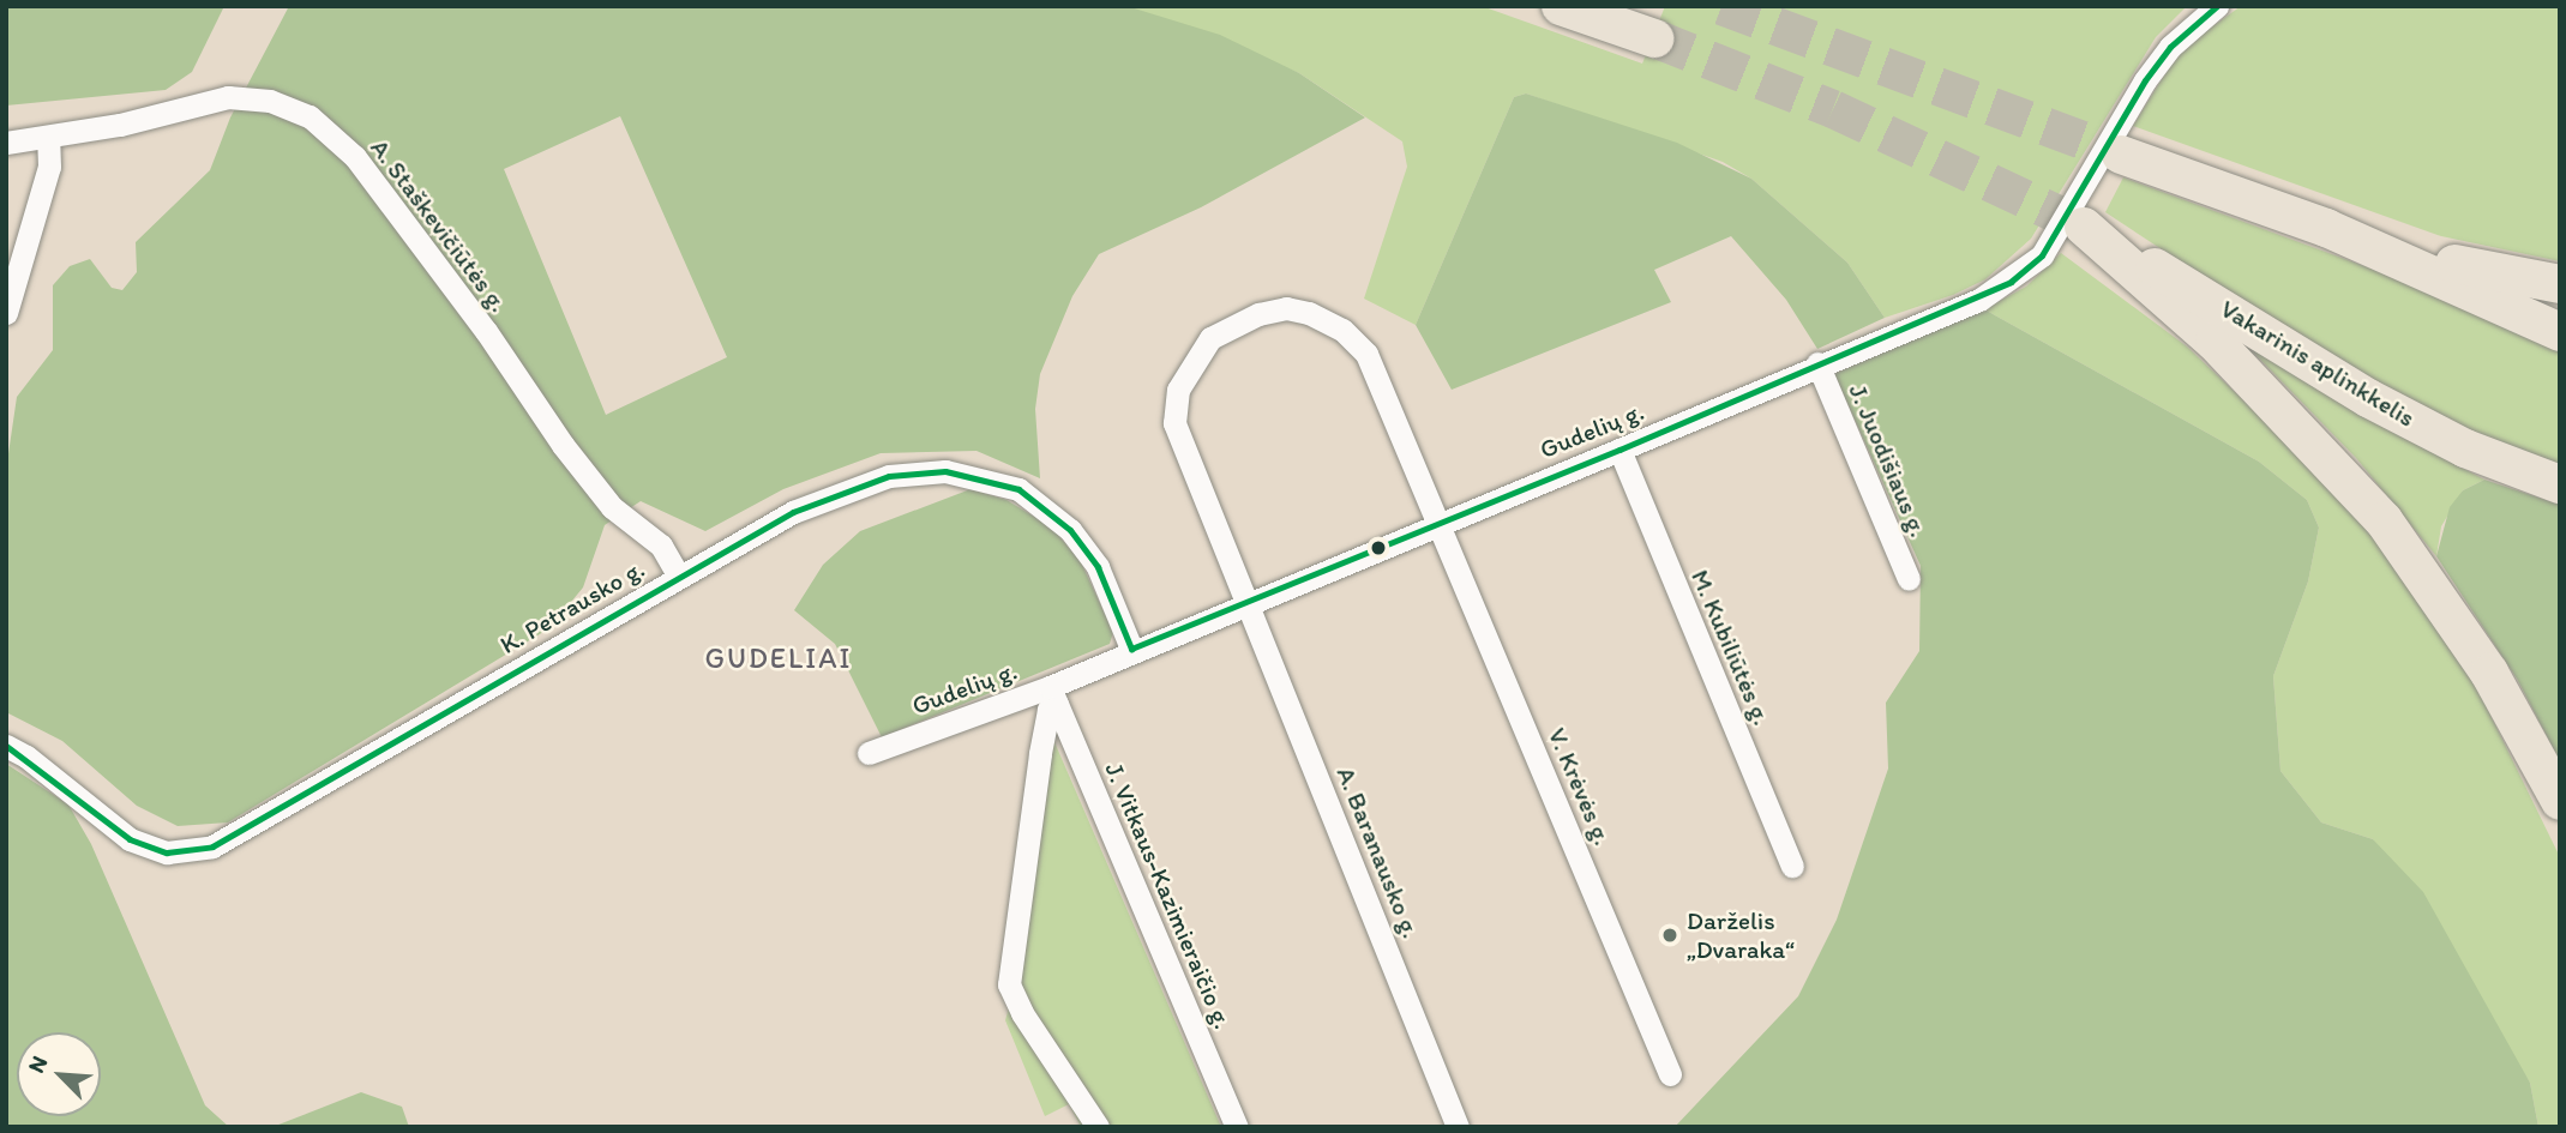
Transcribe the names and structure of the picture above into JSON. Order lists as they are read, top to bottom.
{
  "streets": {
    "highway": ["Vakarinis aplinkkelis"],
    "street": [
      "A. Staškevičiūtės g.",
      "Gudelių g.",
      "J. Juodišiaus g.",
      "K. Petrausko g.",
      "M. Kubiliūtės g.",
      "V. Krėvės g.",
      "A. Baranausko g.",
      "J. Vitkaus-Kazimieraičio g."
    ]
  },
  "crossings": [
    ["A. Staškevičiūtės g.", "K. Petrausko g."],
    ["Gudelių g.", "J. Juodišiaus g."],
    ["Gudelių g.", "K. Petrausko g."],
    ["Gudelių g.", "M. Kubiliūtės g."],
    ["Gudelių g.", "V. Krėvės g."],
    ["Gudelių g.", "A. Baranausko g."],
    ["Gudelių g.", "J. Vitkaus-Kazimieraičio g."],
    ["V. Krėvės g.", "A. Baranausko g."]
  ],
  "districts": ["GUDELIAI"],
  "places": ["Darželis „Dvaraka“"],
  "north": "top left"
}
